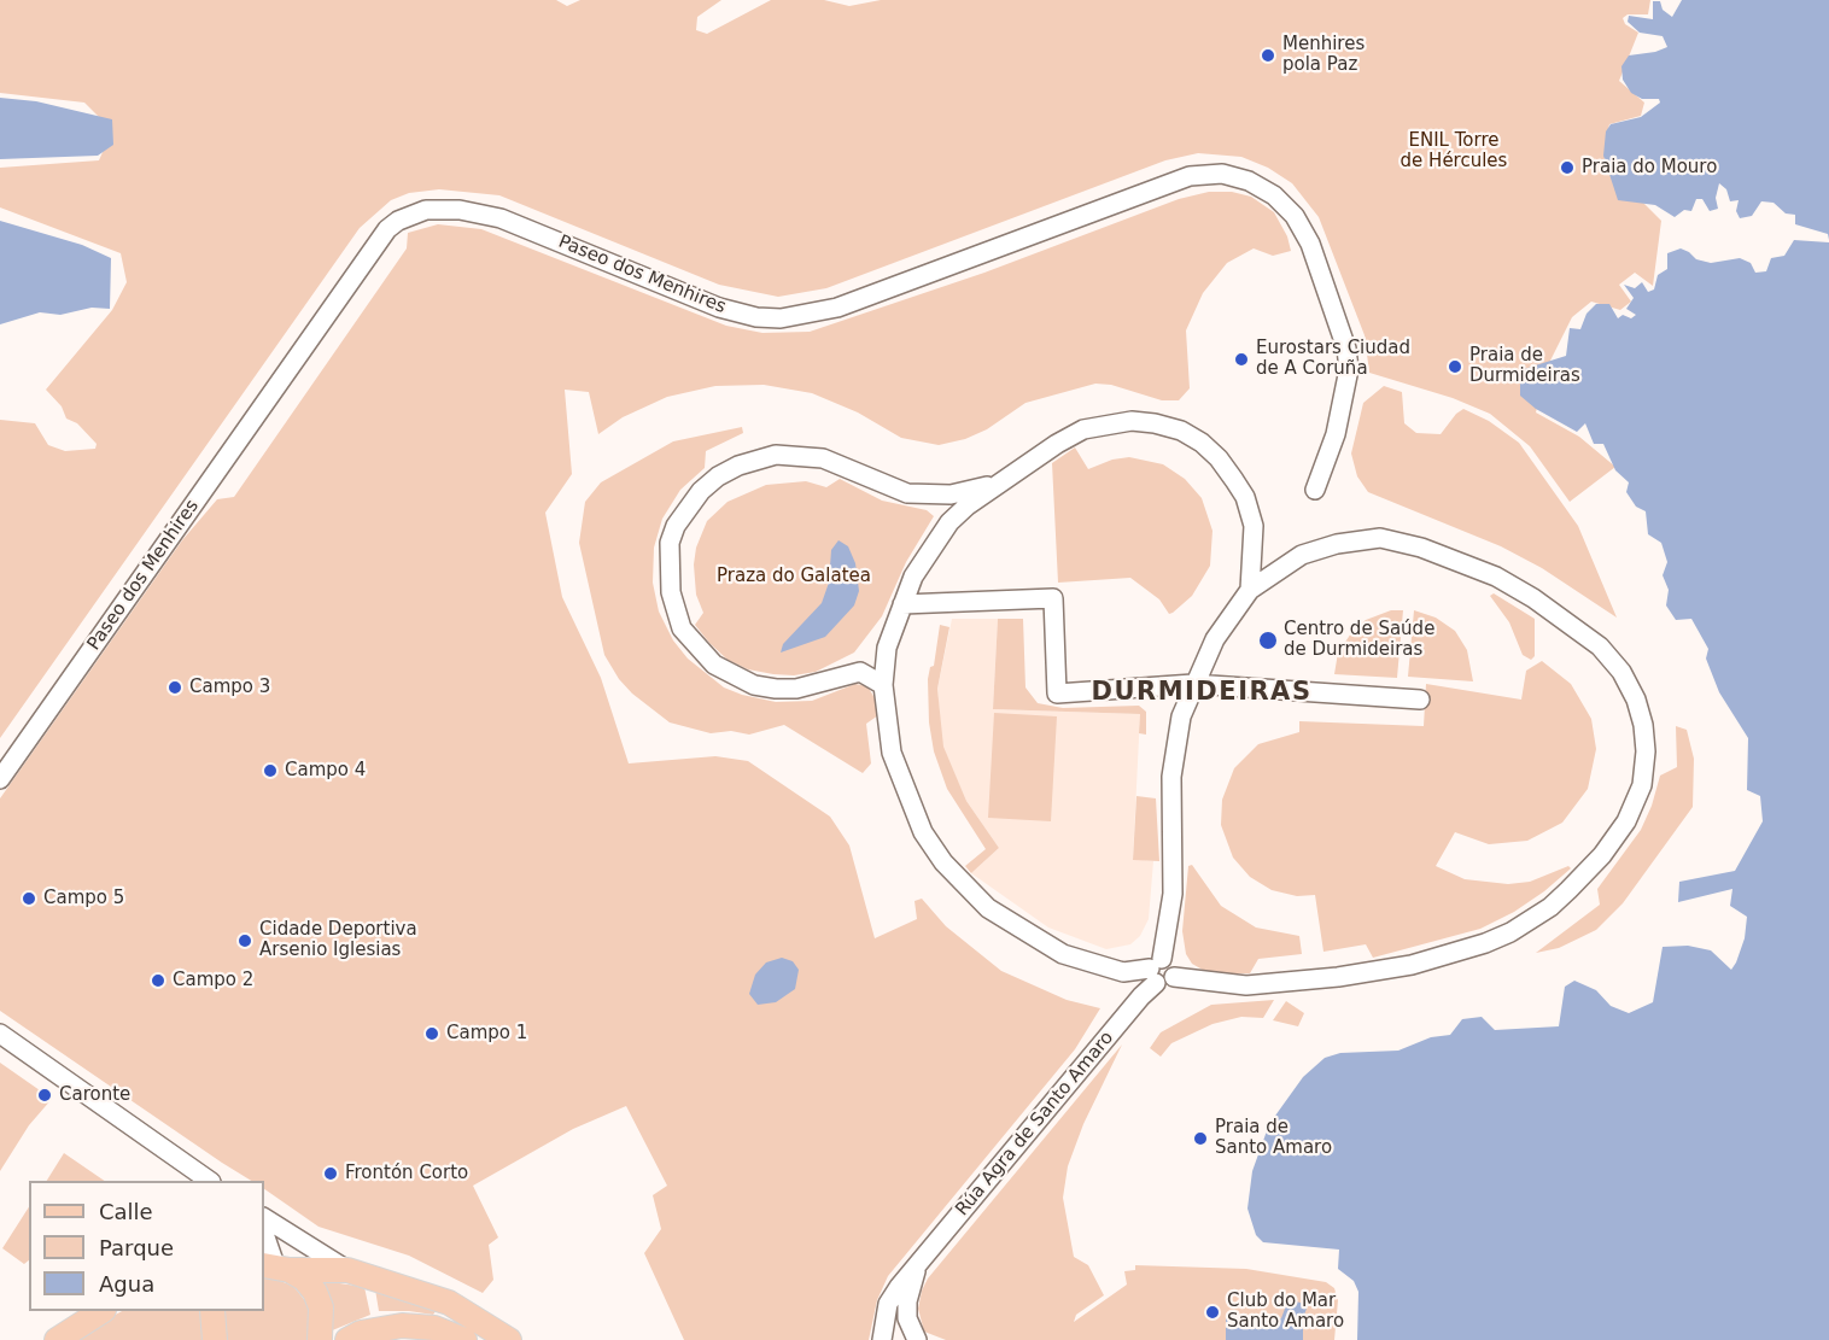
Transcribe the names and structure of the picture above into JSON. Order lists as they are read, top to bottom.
{
  "streets": {
    "street": ["Paseo dos Menhires", "Rúa Agra de Santo Amaro"]
  },
  "districts": ["DURMIDEIRAS"],
  "parks": ["ENIL Torre de Hércules", "Praza do Galatea"],
  "places": [
    "Menhires pola Paz",
    "Praia do Mouro",
    "Eurostars Ciudad de A Coruña",
    "Praia de Durmideiras",
    "Centro de Saúde de Durmideiras",
    "Campo 3",
    "Campo 4",
    "Campo 5",
    "Cidade Deportiva Arsenio Iglesias",
    "Campo 2",
    "Campo 1",
    "Caronte",
    "Praia de Santo Amaro",
    "Frontón Corto",
    "Club do Mar Santo Amaro"
  ],
  "legend": ["Calle", "Parque", "Agua"]
}
